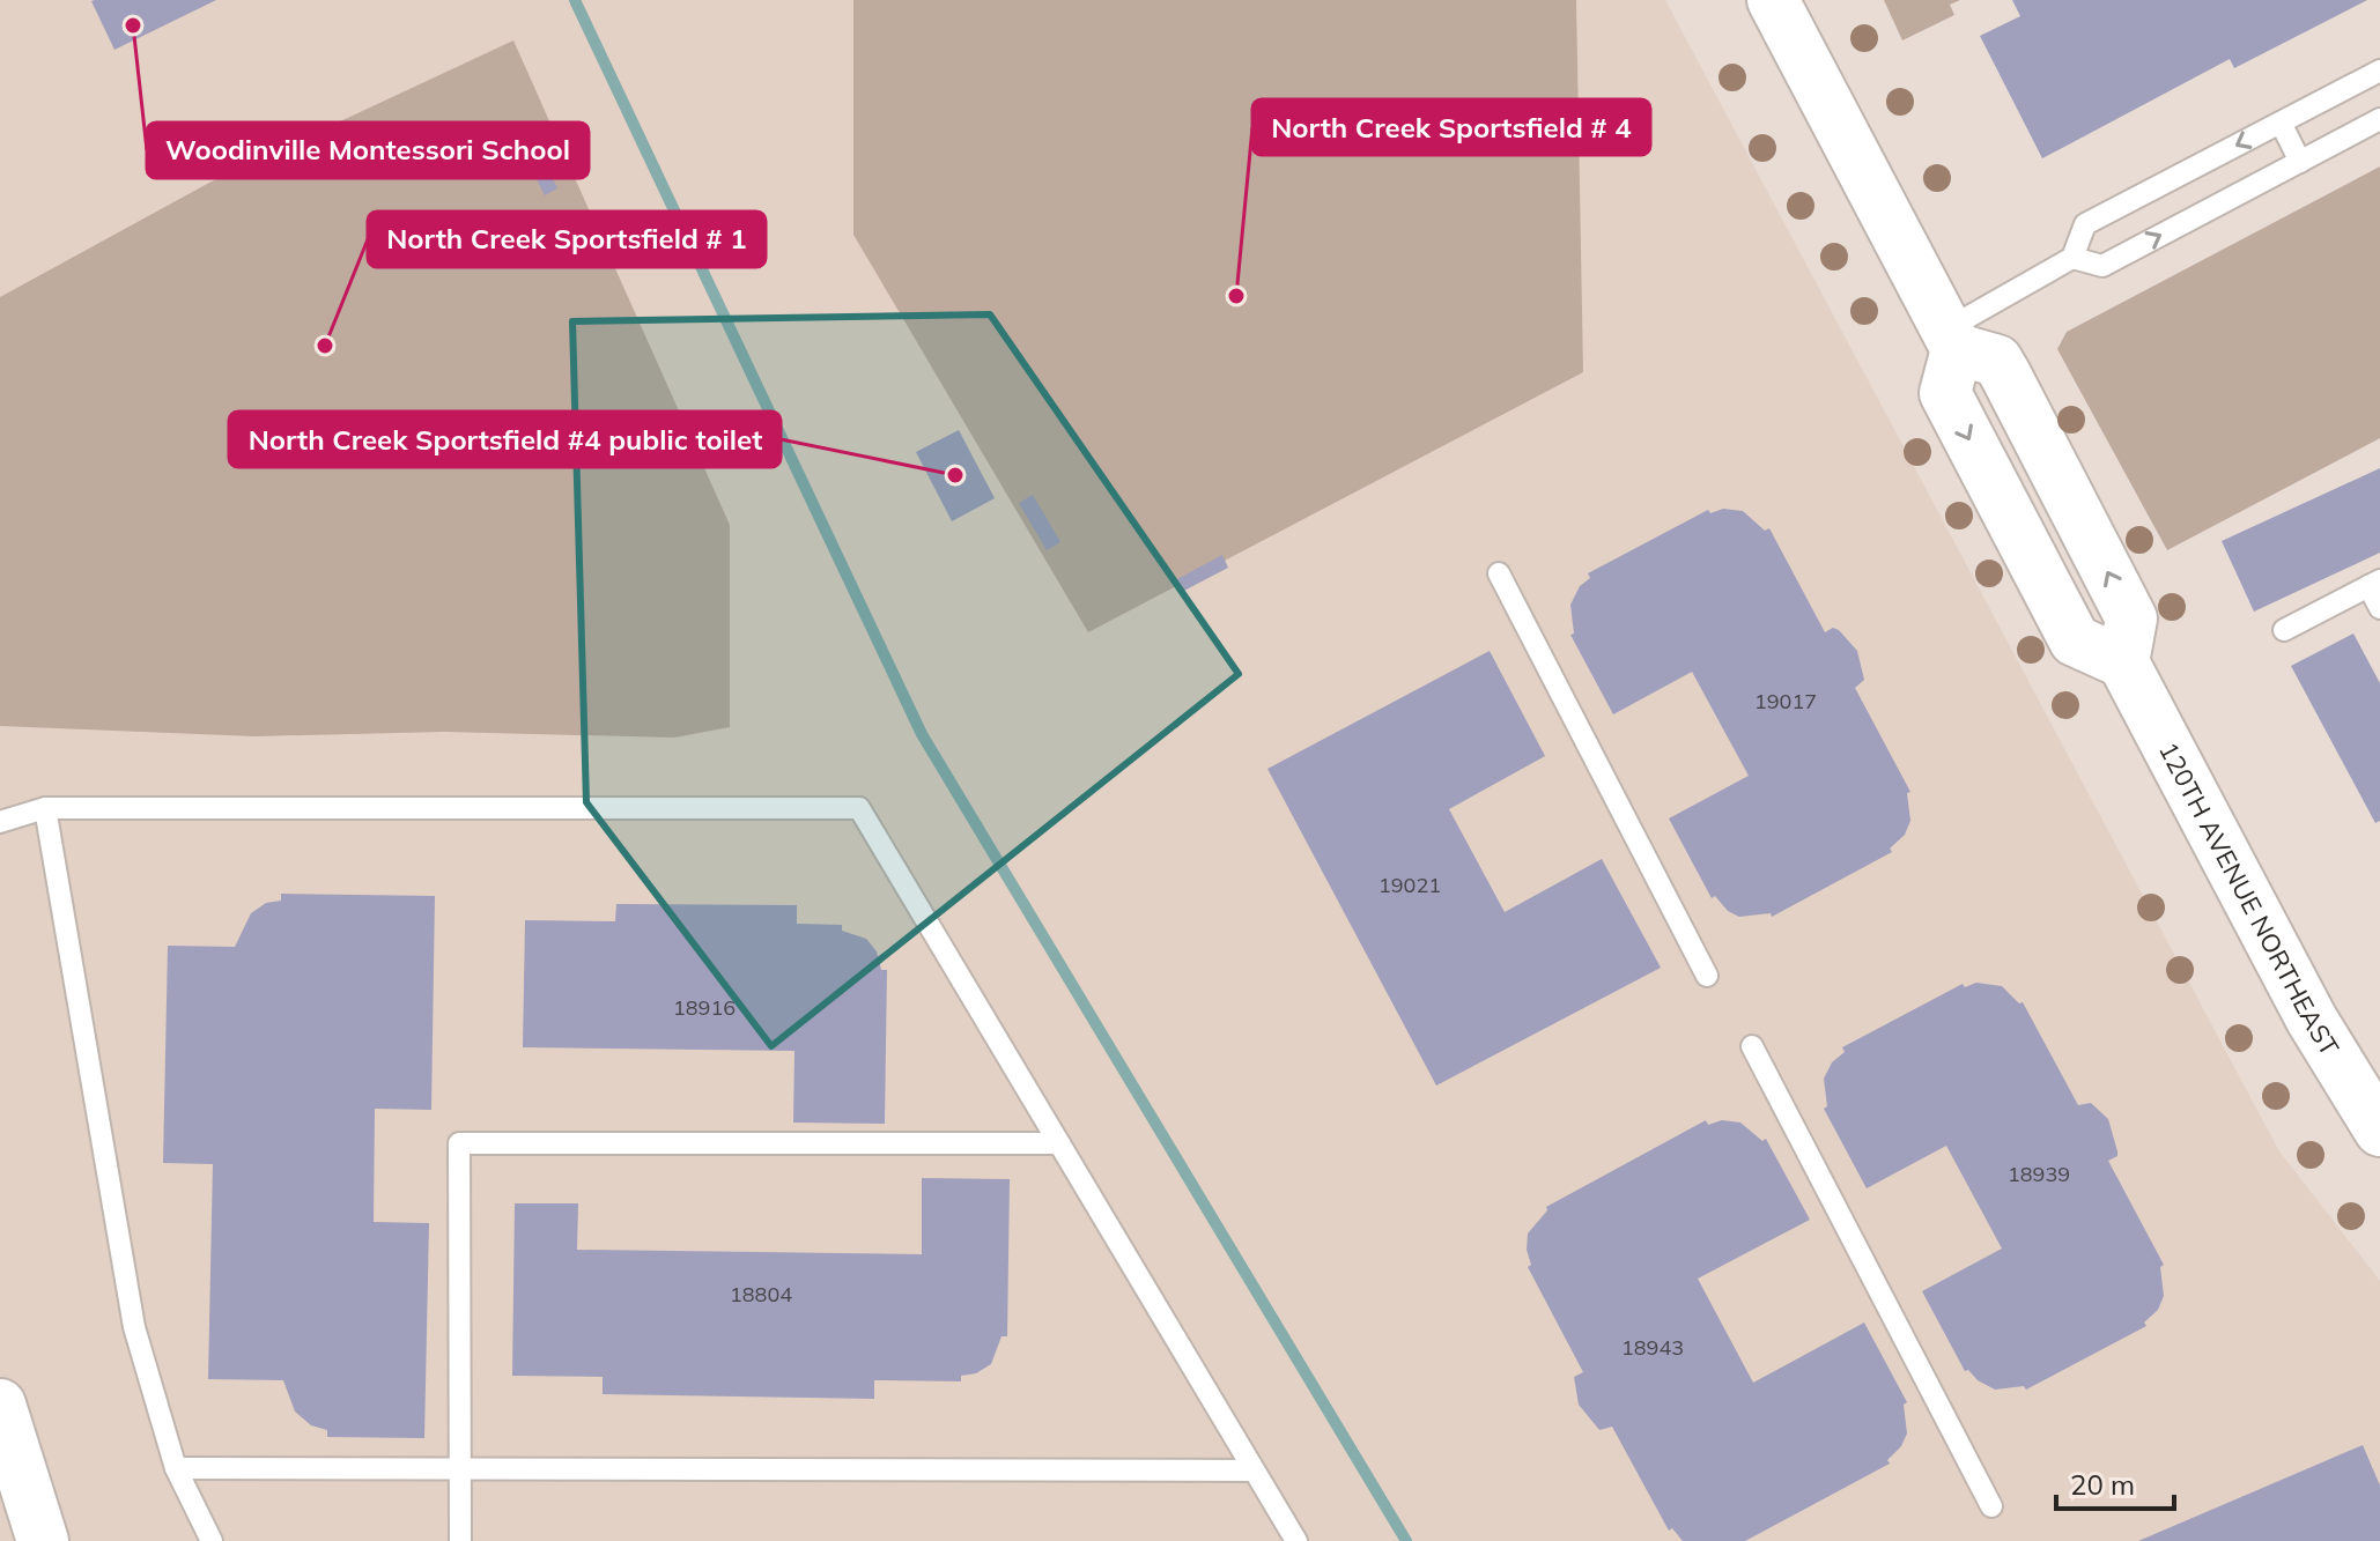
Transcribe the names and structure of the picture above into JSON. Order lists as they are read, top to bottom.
{
  "streets": {
    "main road": ["120TH AVENUE NORTHEAST"]
  },
  "places": [
    "Woodinville Montessori School",
    "North Creek Sportsfield # 4",
    "North Creek Sportsfield # 1",
    "North Creek Sportsfield #4 public toilet"
  ],
  "house_numbers": [
    "19017",
    "19021",
    "18916",
    "18939",
    "18804",
    "18943"
  ],
  "scale_bar": "20 m"
}
